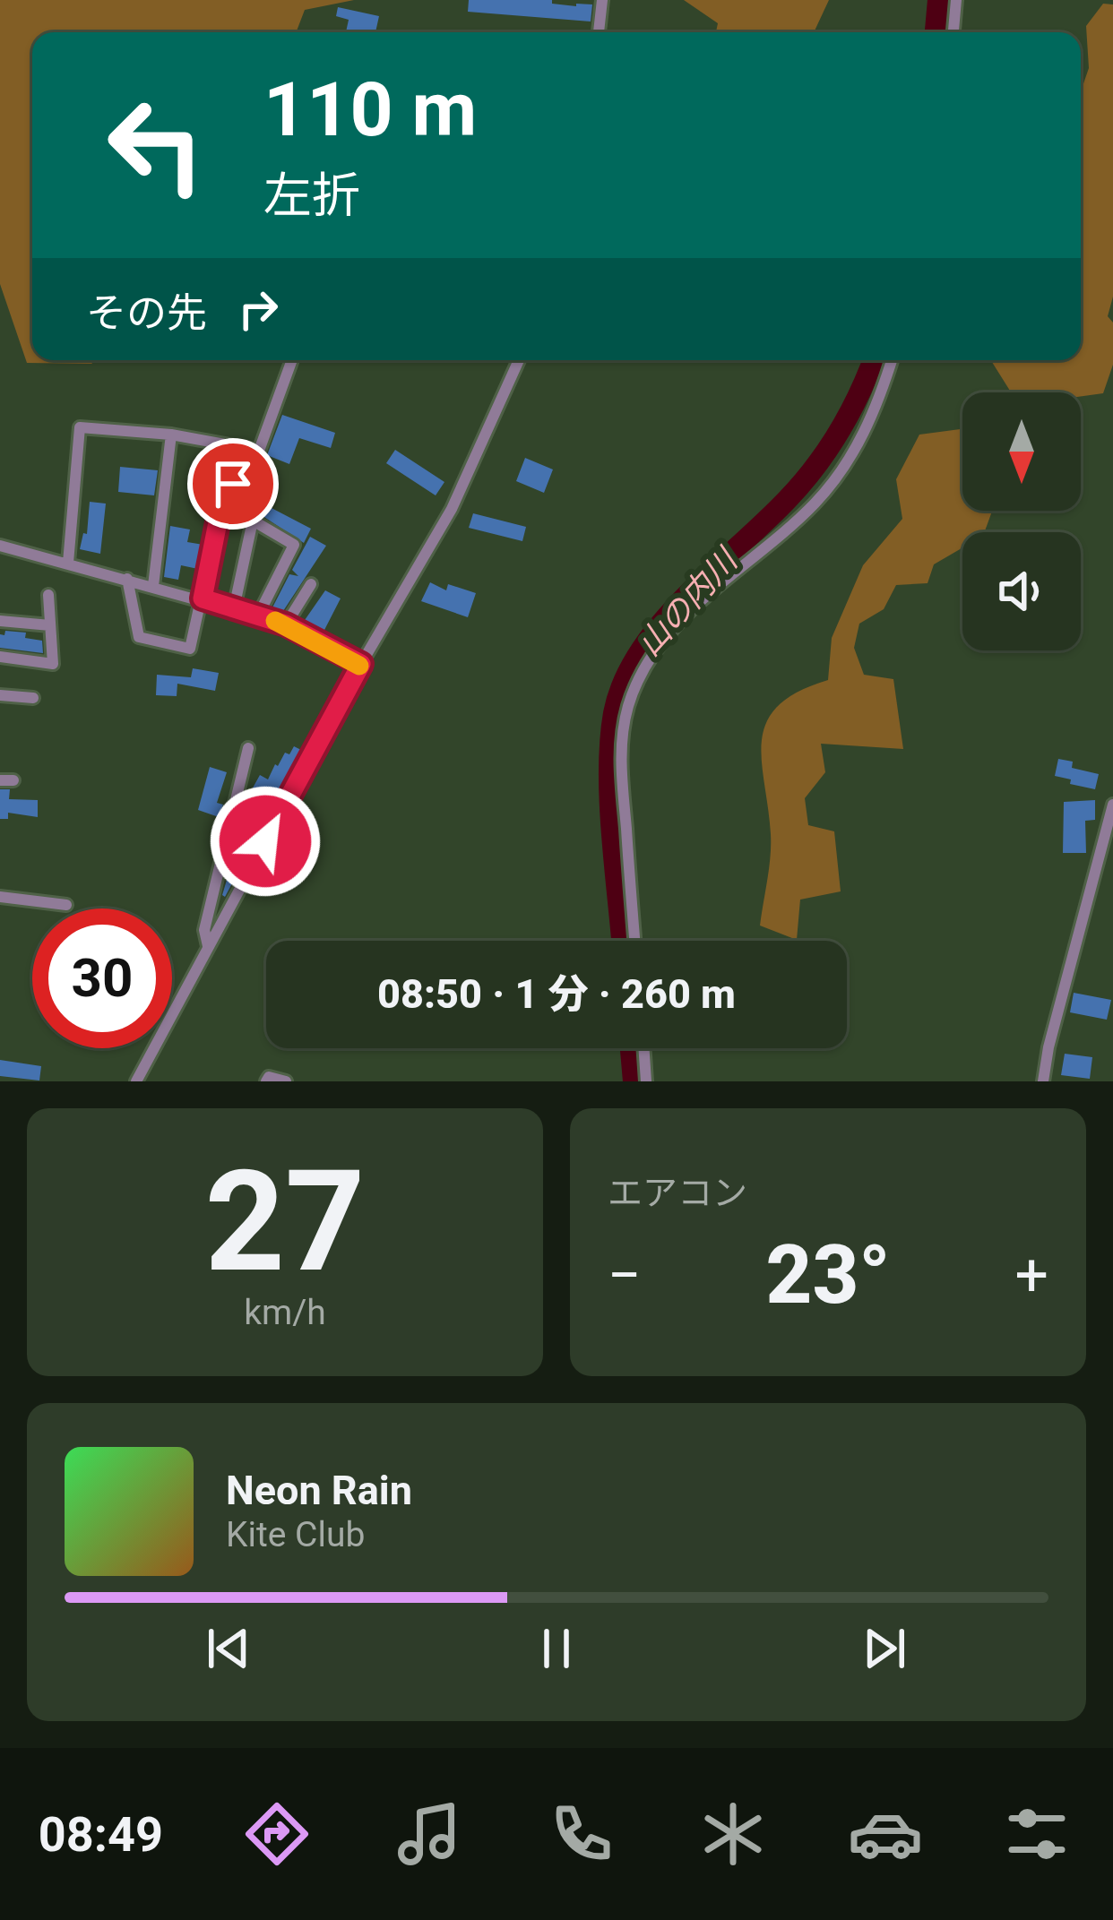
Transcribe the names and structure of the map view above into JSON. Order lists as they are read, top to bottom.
{
  "water": ["山の内川"],
  "north": "bottom",
  "page": {
    "turn": ["110 m", "左折"],
    "then": "その先",
    "limit": "30",
    "trip": "08:50 · 1 分 · 260 m",
    "tile": [
      ["27", "km/h"],
      "エアコン"
    ],
    "heat": ["−", "23°", "+"],
    "song": ["Neon Rain", "Kite Club"],
    "tabs": "08:49"
  }
}
